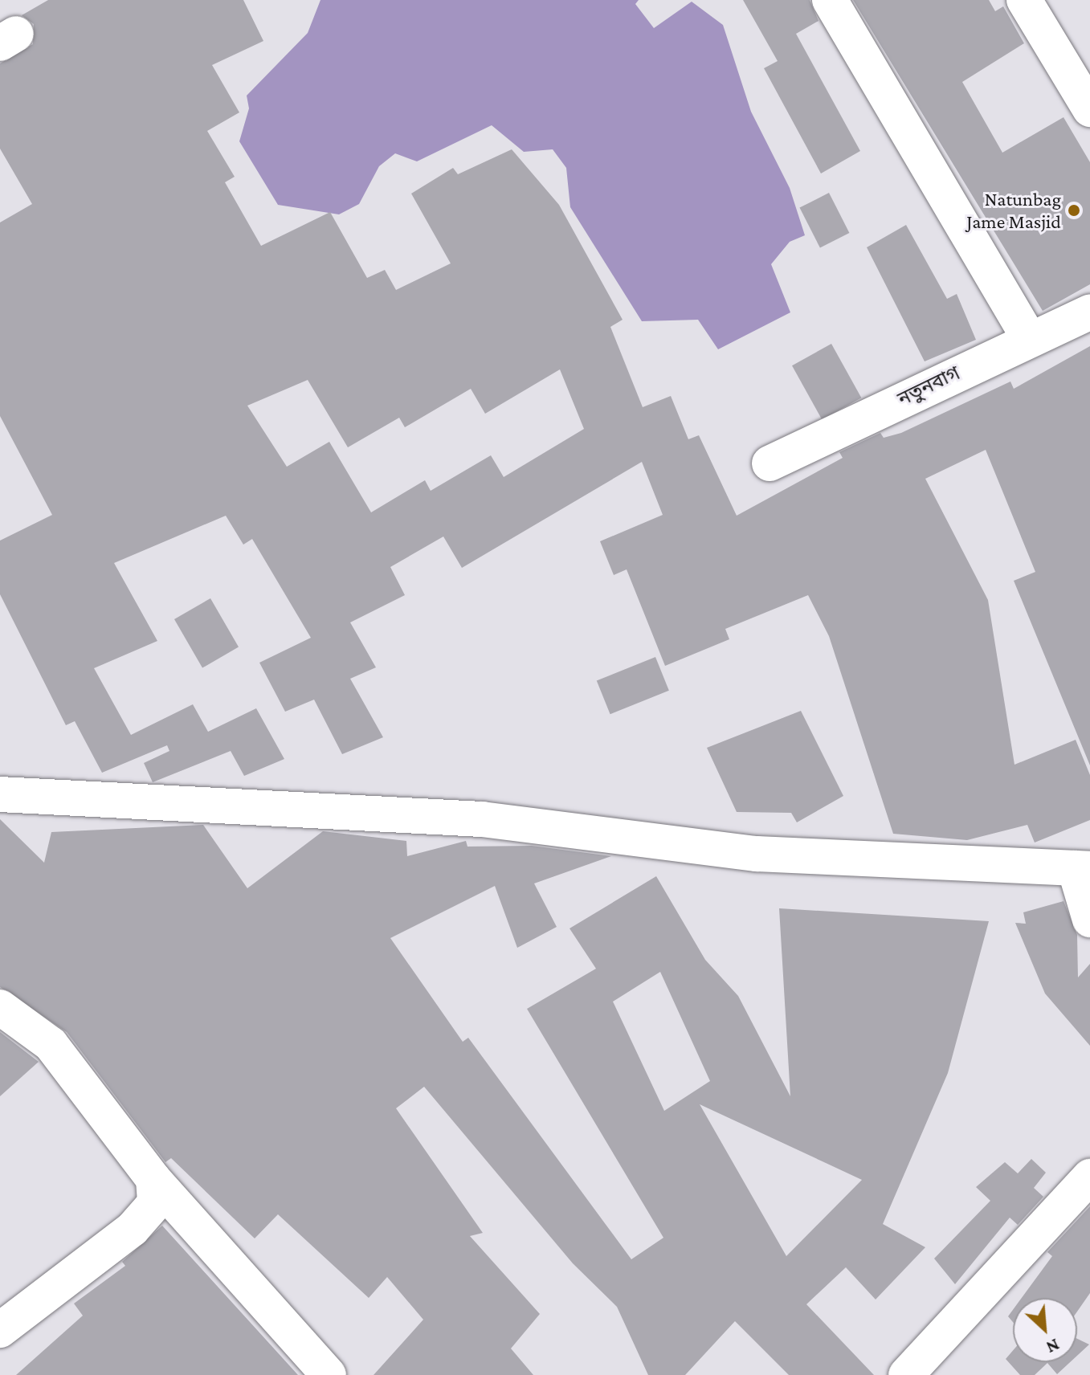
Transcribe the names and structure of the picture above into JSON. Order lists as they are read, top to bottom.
{
  "streets": {
    "street": ["নতুনবাগ"]
  },
  "places": ["Natunbag Jame Masjid"],
  "north": "bottom right"
}
